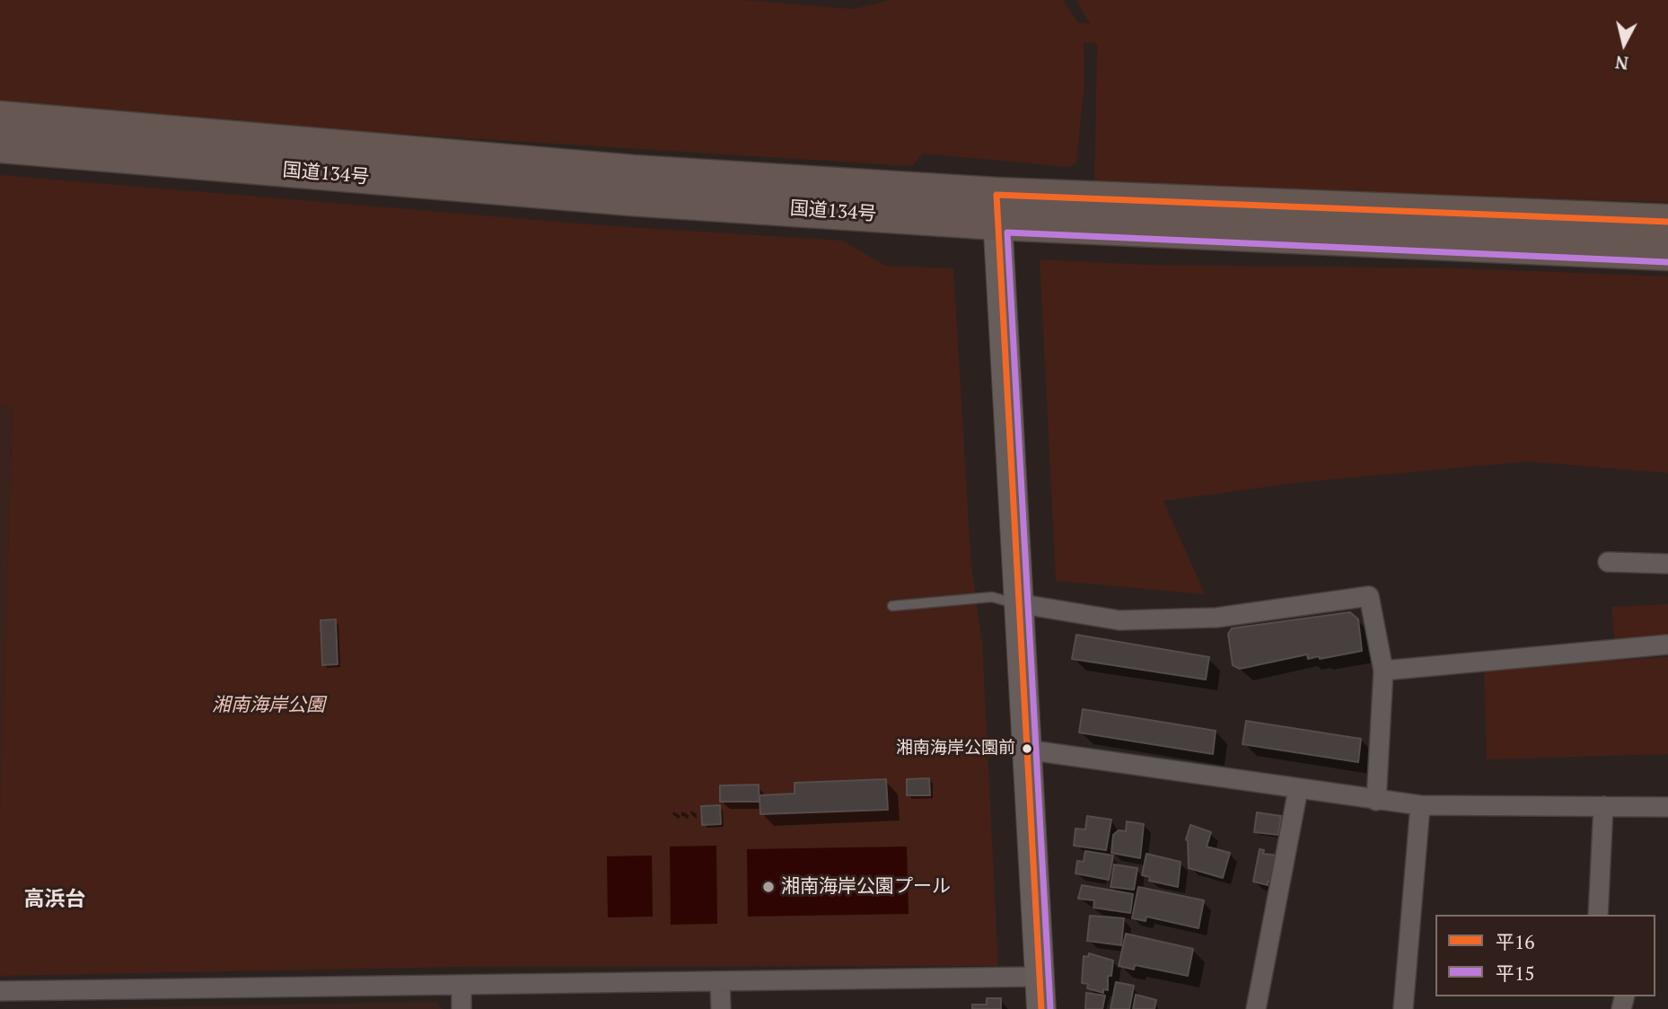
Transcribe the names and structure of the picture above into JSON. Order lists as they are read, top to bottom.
{
  "streets": {
    "highway": ["国道134号"]
  },
  "districts": ["高浜台"],
  "parks": ["湘南海岸公園"],
  "places": ["湘南海岸公園前", "湘南海岸公園プール"],
  "lines": ["transit line 平16", "transit line 平15"],
  "legend": ["平16", "平15"],
  "north": "bottom"
}
